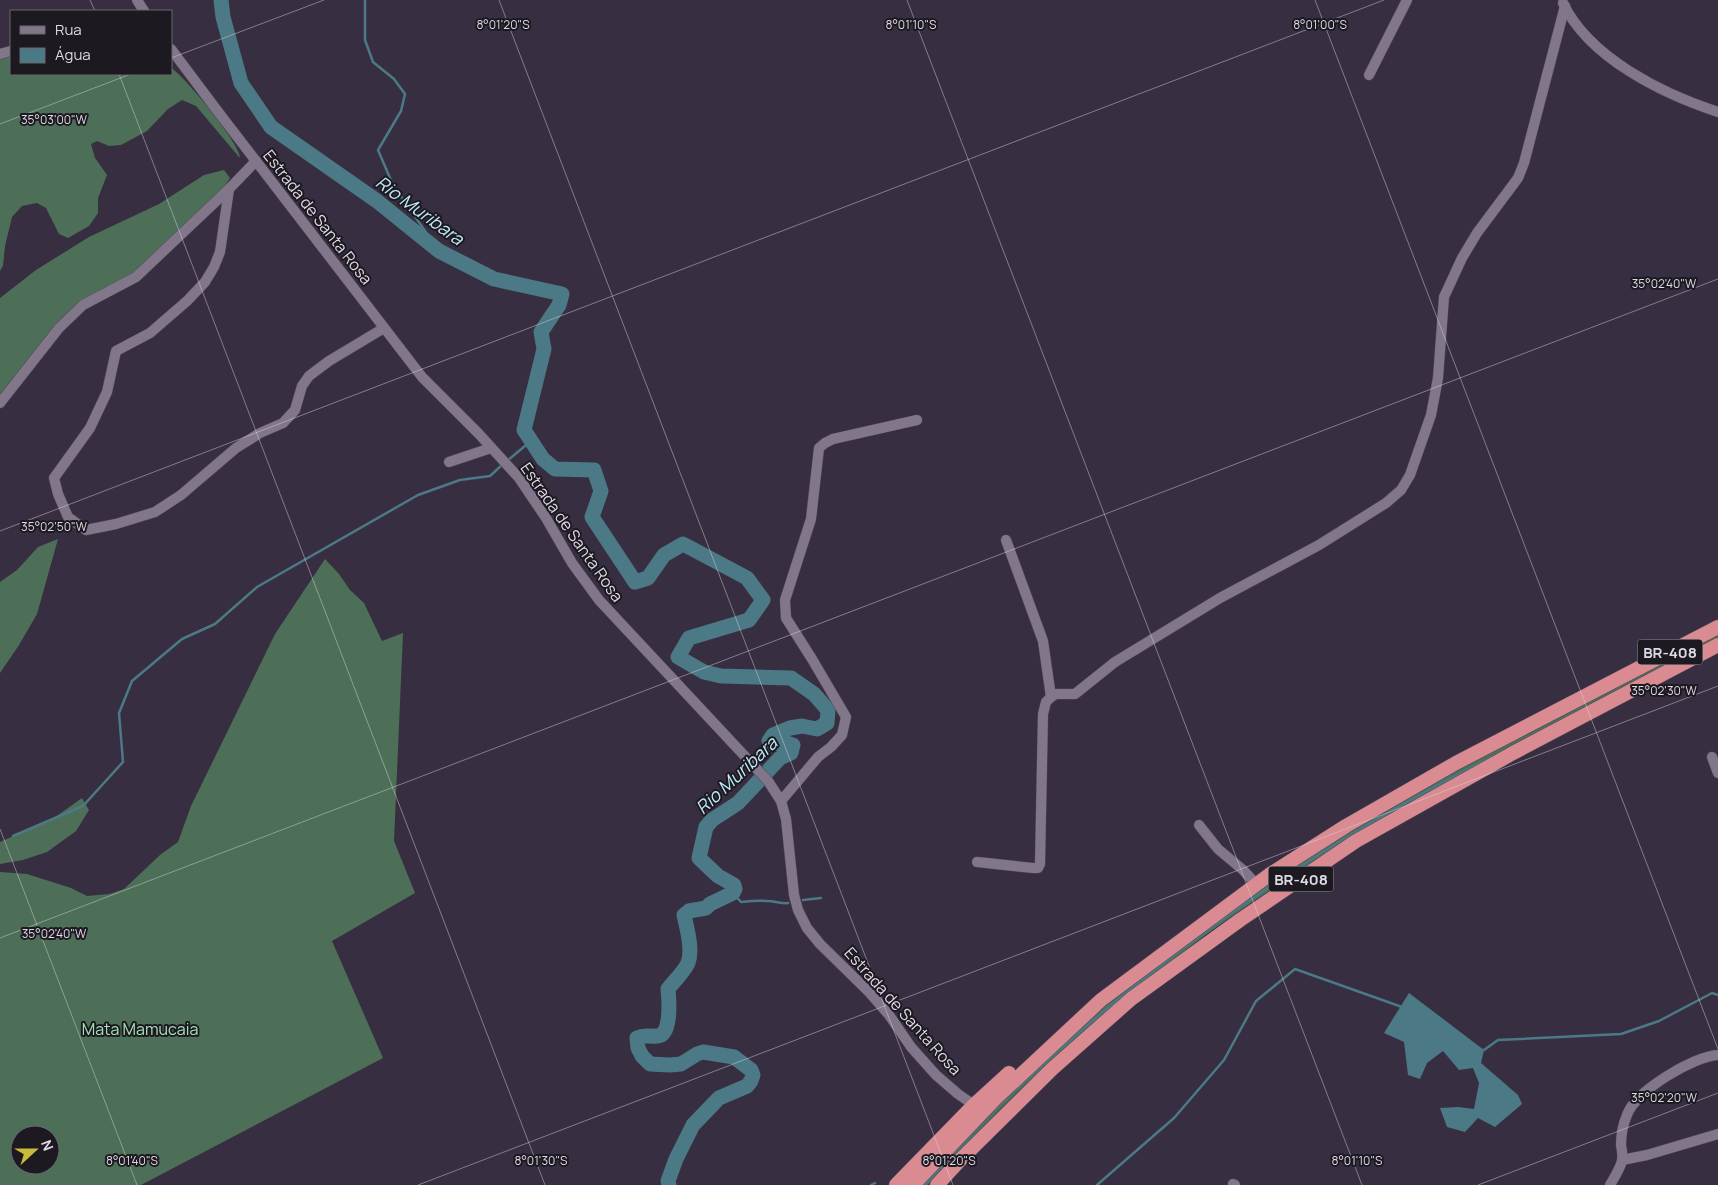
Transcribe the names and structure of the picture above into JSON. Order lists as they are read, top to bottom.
{
  "streets": {
    "highway": ["BR-408"],
    "street": ["Estrada de Santa Rosa"]
  },
  "water": ["Rio Muribara"],
  "parks": ["Mata Mamucaia"],
  "legend": ["Rua", "Água"],
  "north": "right",
  "coordinates": [
    "8°01'10\"S",
    "8°01'20\"S",
    "8°01'00\"S",
    "35°03'00\"W",
    "35°02'40\"W",
    "35°02'50\"W",
    "35°02'30\"W",
    "35°02'20\"W",
    "8°01'40\"S",
    "8°01'30\"S"
  ]
}
